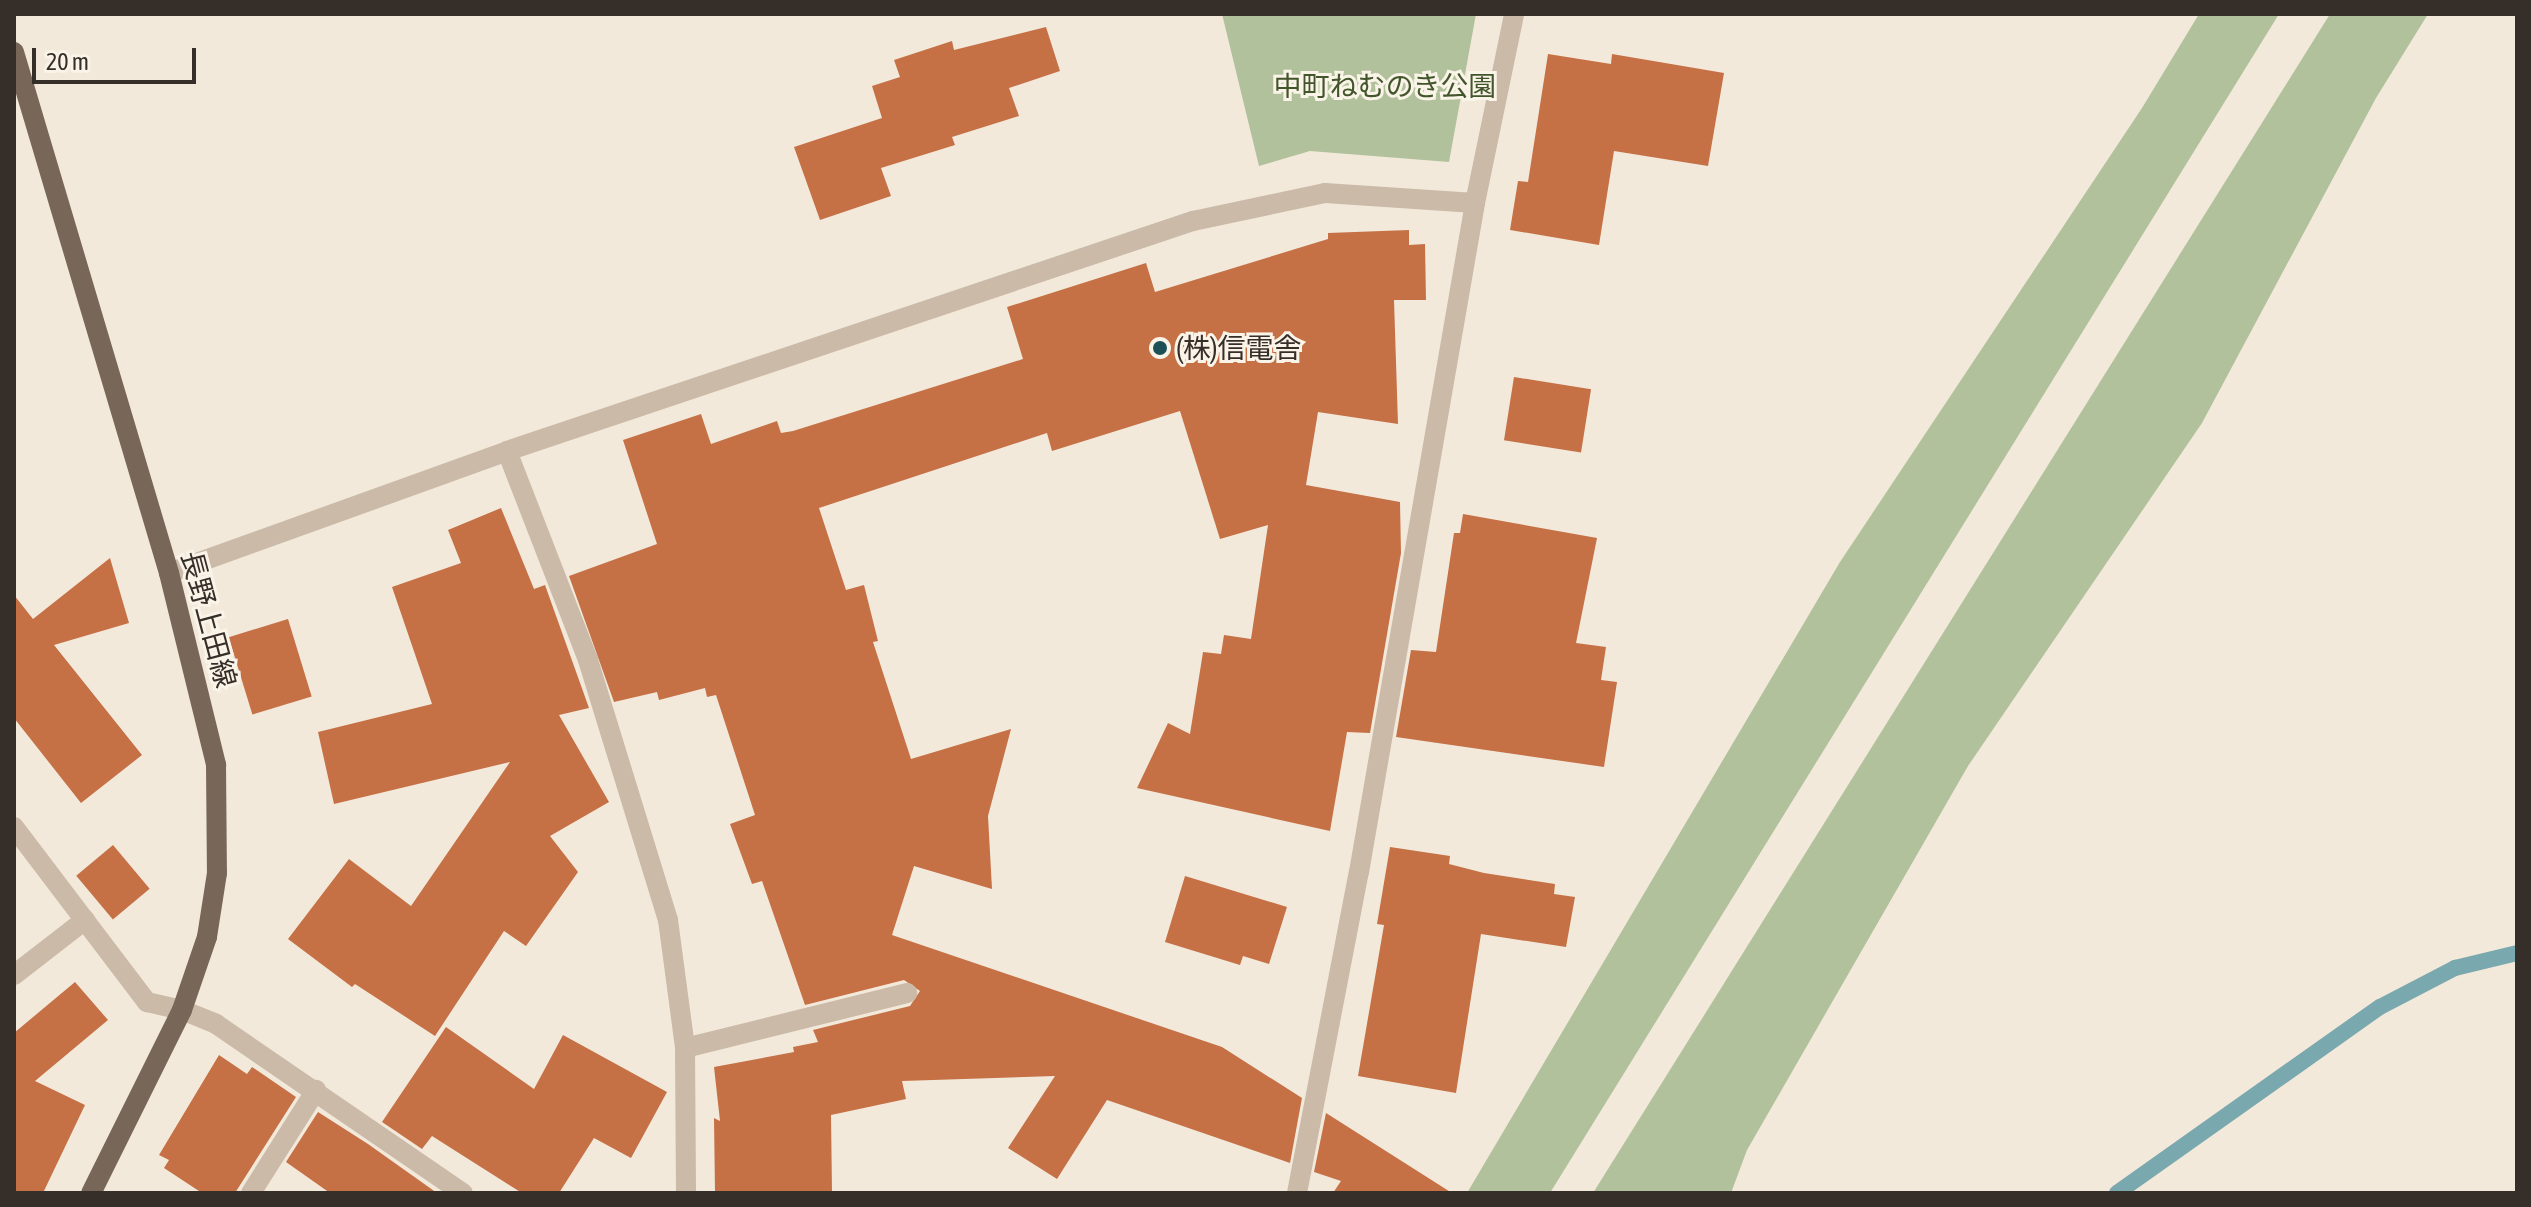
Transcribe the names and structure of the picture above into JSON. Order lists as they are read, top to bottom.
{
  "streets": {
    "main road": ["長野上田線"]
  },
  "parks": ["中町ねむのき公園"],
  "places": ["(株)信電舎"],
  "scale_bar": "20 m"
}
